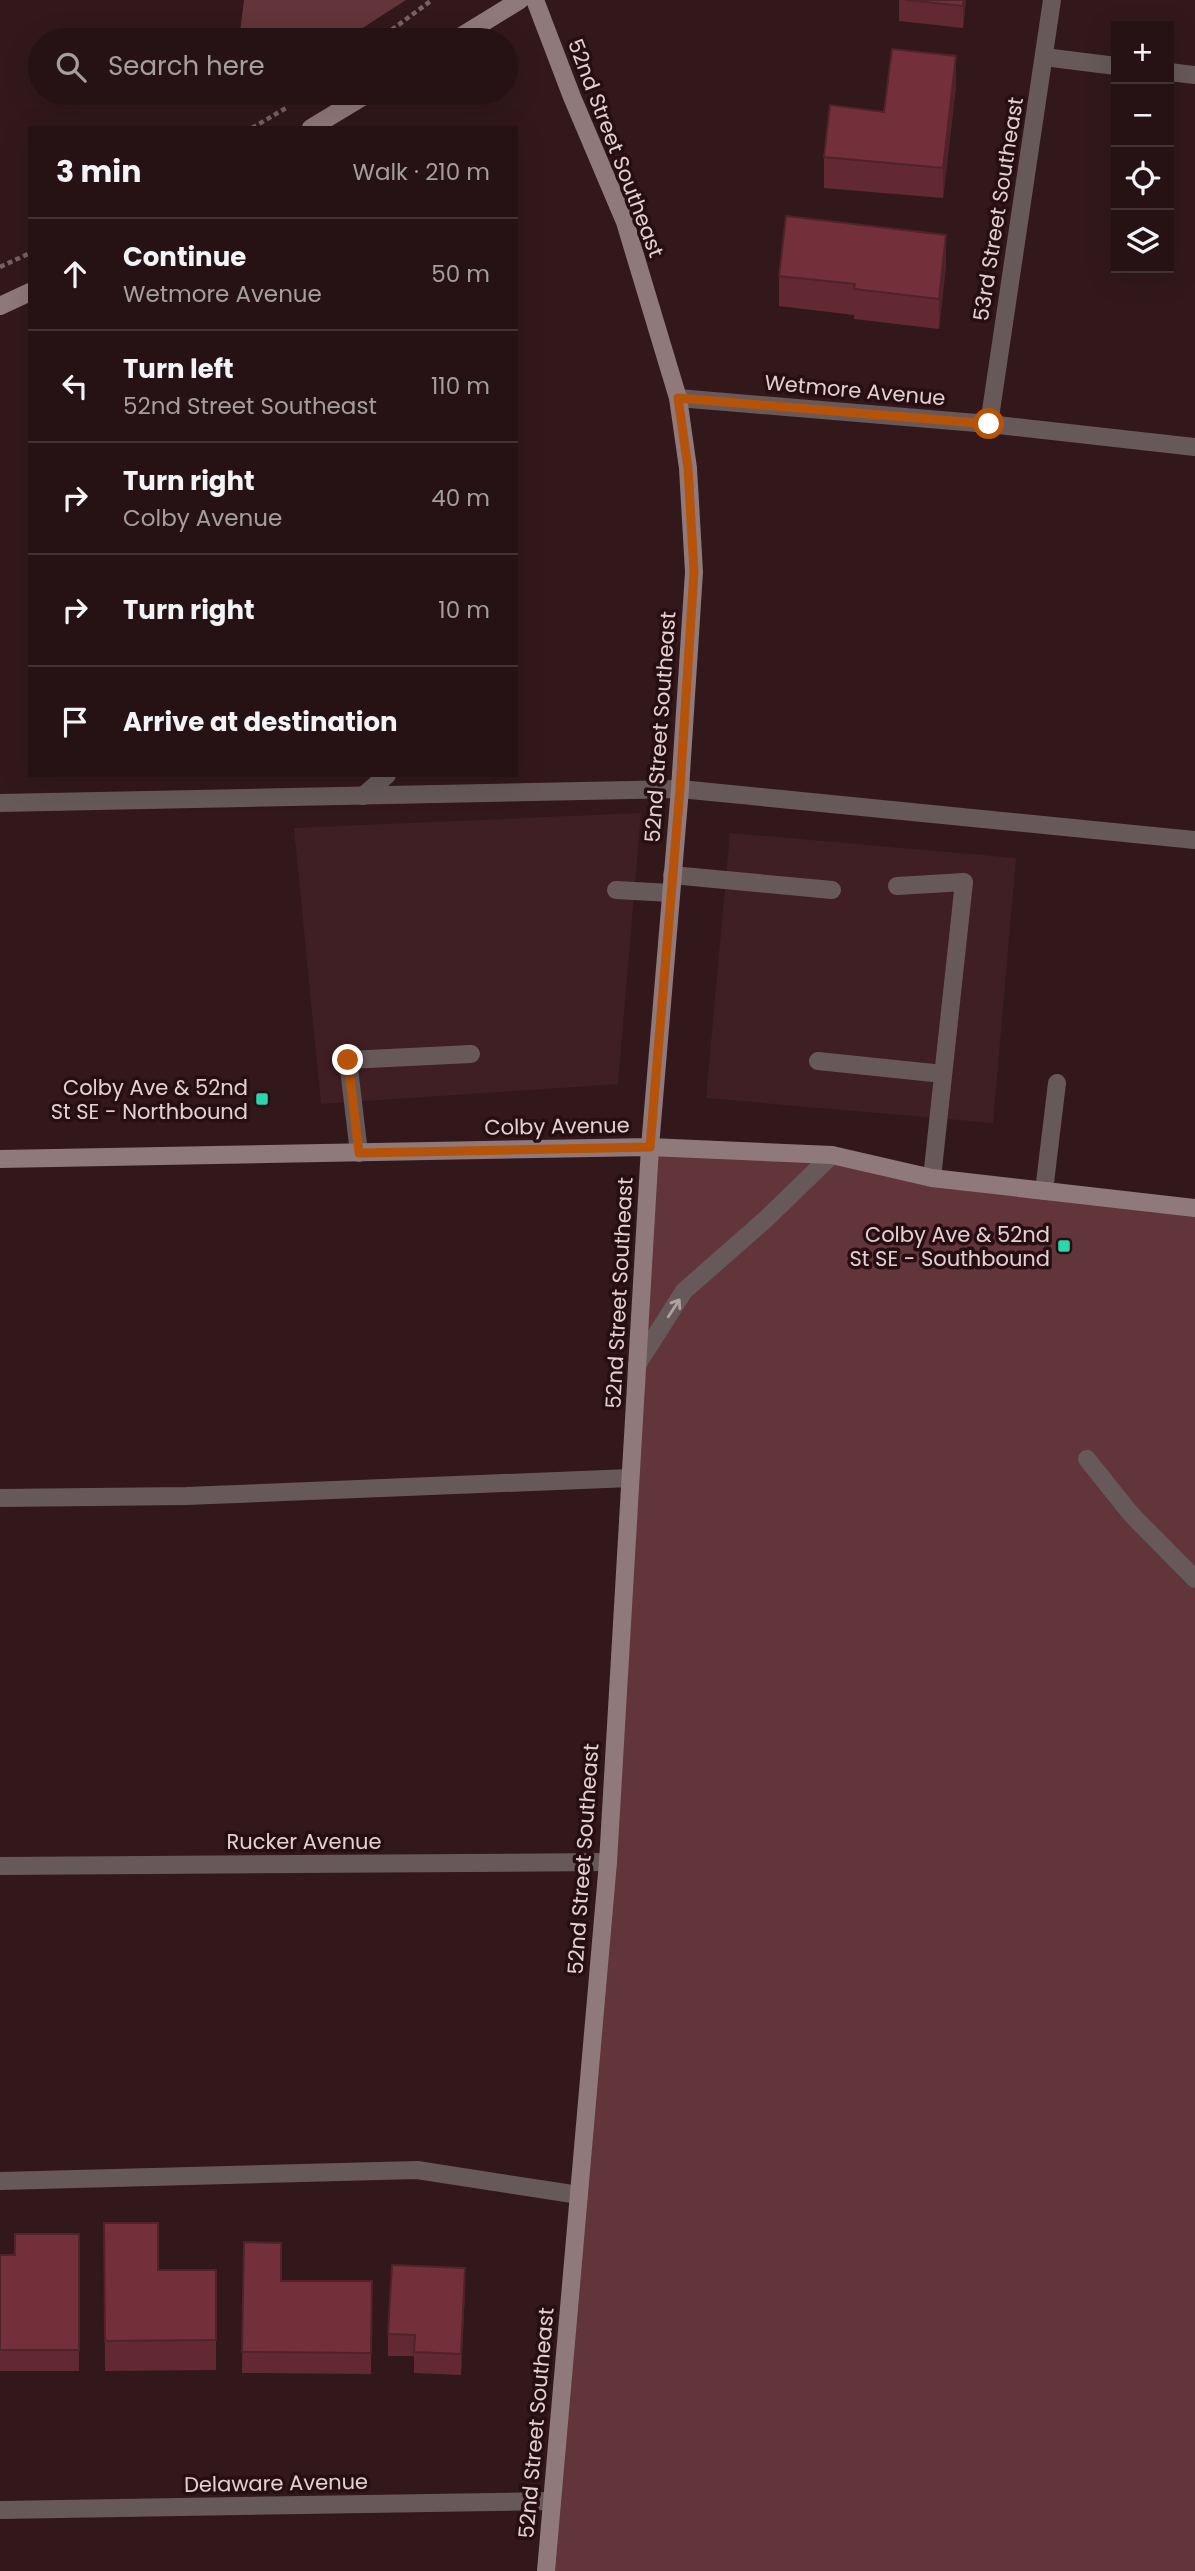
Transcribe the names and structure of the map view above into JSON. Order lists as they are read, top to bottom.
{
  "streets": {
    "street": [
      "52nd Street Southeast",
      "53rd Street Southeast",
      "Wetmore Avenue",
      "Colby Avenue",
      "Rucker Avenue",
      "Delaware Avenue"
    ]
  },
  "crossings": [
    ["52nd Street Southeast", "Wetmore Avenue"],
    ["52nd Street Southeast", "Colby Avenue"],
    ["52nd Street Southeast", "Rucker Avenue"],
    ["52nd Street Southeast", "Delaware Avenue"],
    ["53rd Street Southeast", "Wetmore Avenue"]
  ],
  "places": {
    "transit": ["Colby Ave & 52nd St SE - Northbound", "Colby Ave & 52nd St SE - Southbound"]
  },
  "page": {
    "map_buttons": ["+", "−"],
    "search": "Search here",
    "heading": ["3 min", "Walk · 210 m"],
    "list": [
      ["Continue", "Wetmore Avenue", "50 m"],
      ["Turn left", "52nd Street Southeast", "110 m"],
      ["Turn right", "Colby Avenue", "40 m"],
      ["Turn right", "10 m"],
      "Arrive at destination"
    ]
  }
}
